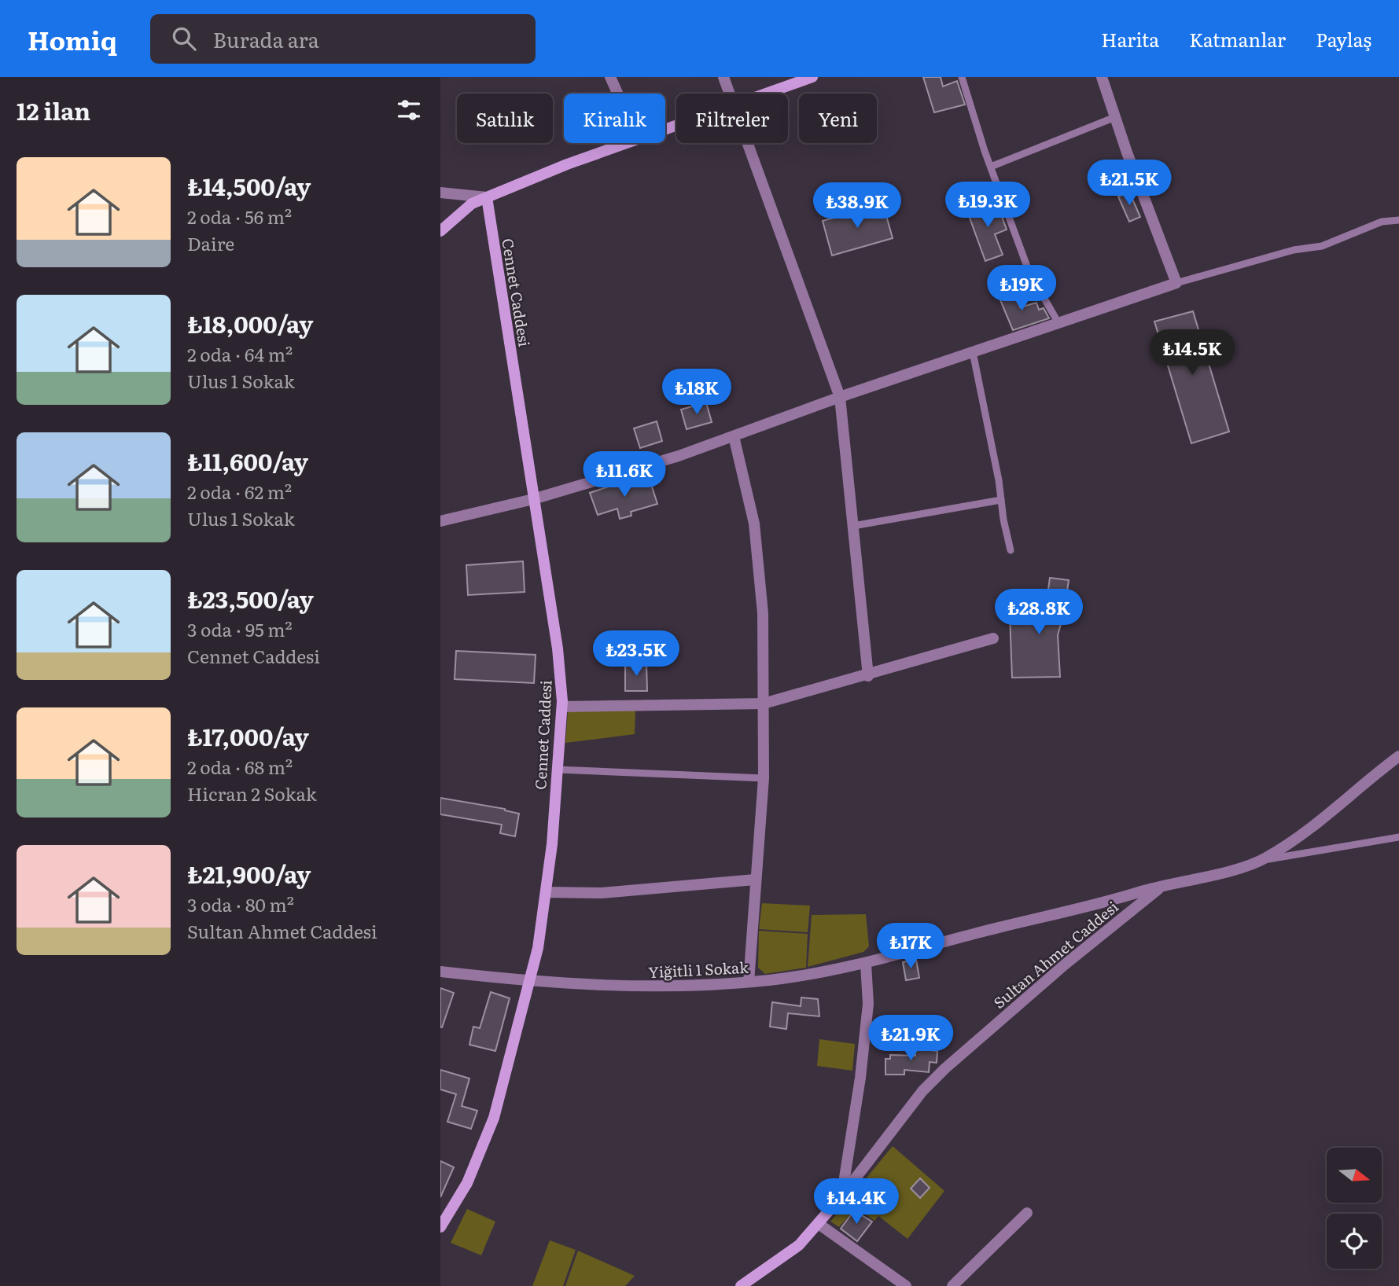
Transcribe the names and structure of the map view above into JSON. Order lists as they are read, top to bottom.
{
  "streets": {
    "street": ["Cennet Caddesi", "Sultan Ahmet Caddesi", "Yiğitli 1 Sokak"]
  },
  "crossings": [
    ["Cennet Caddesi", "Yiğitli 1 Sokak"],
    ["Sultan Ahmet Caddesi", "Yiğitli 1 Sokak"]
  ],
  "north": "right",
  "page": {
    "header": "Homiq",
    "search": "Burada ara",
    "nav": ["Harita", "Katmanlar", "Paylaş"],
    "heading": "12 ilan",
    "chip": [
      "Satılık",
      "Kiralık",
      "Filtreler",
      "Yeni"
    ],
    "list": [
      {
        "name": "₺14,500/ay",
        "note": "2 oda · 56 m² · Daire"
      },
      {
        "name": "₺18,000/ay",
        "note": "2 oda · 64 m² · Ulus 1 Sokak"
      },
      {
        "name": "₺11,600/ay",
        "note": "2 oda · 62 m² · Ulus 1 Sokak"
      },
      {
        "name": "₺23,500/ay",
        "note": "3 oda · 95 m² · Cennet Caddesi"
      },
      {
        "name": "₺17,000/ay",
        "note": "2 oda · 68 m² · Hicran 2 Sokak"
      },
      {
        "name": "₺21,900/ay",
        "note": "3 oda · 80 m² · Sultan Ahmet Caddesi"
      }
    ],
    "price": [
      "₺21.5K",
      "₺19.3K",
      "₺38.9K",
      "₺19K",
      "₺14.5K",
      "₺18K",
      "₺11.6K",
      "₺28.8K",
      "₺23.5K",
      "₺17K",
      "₺21.9K",
      "₺14.4K"
    ]
  }
}
